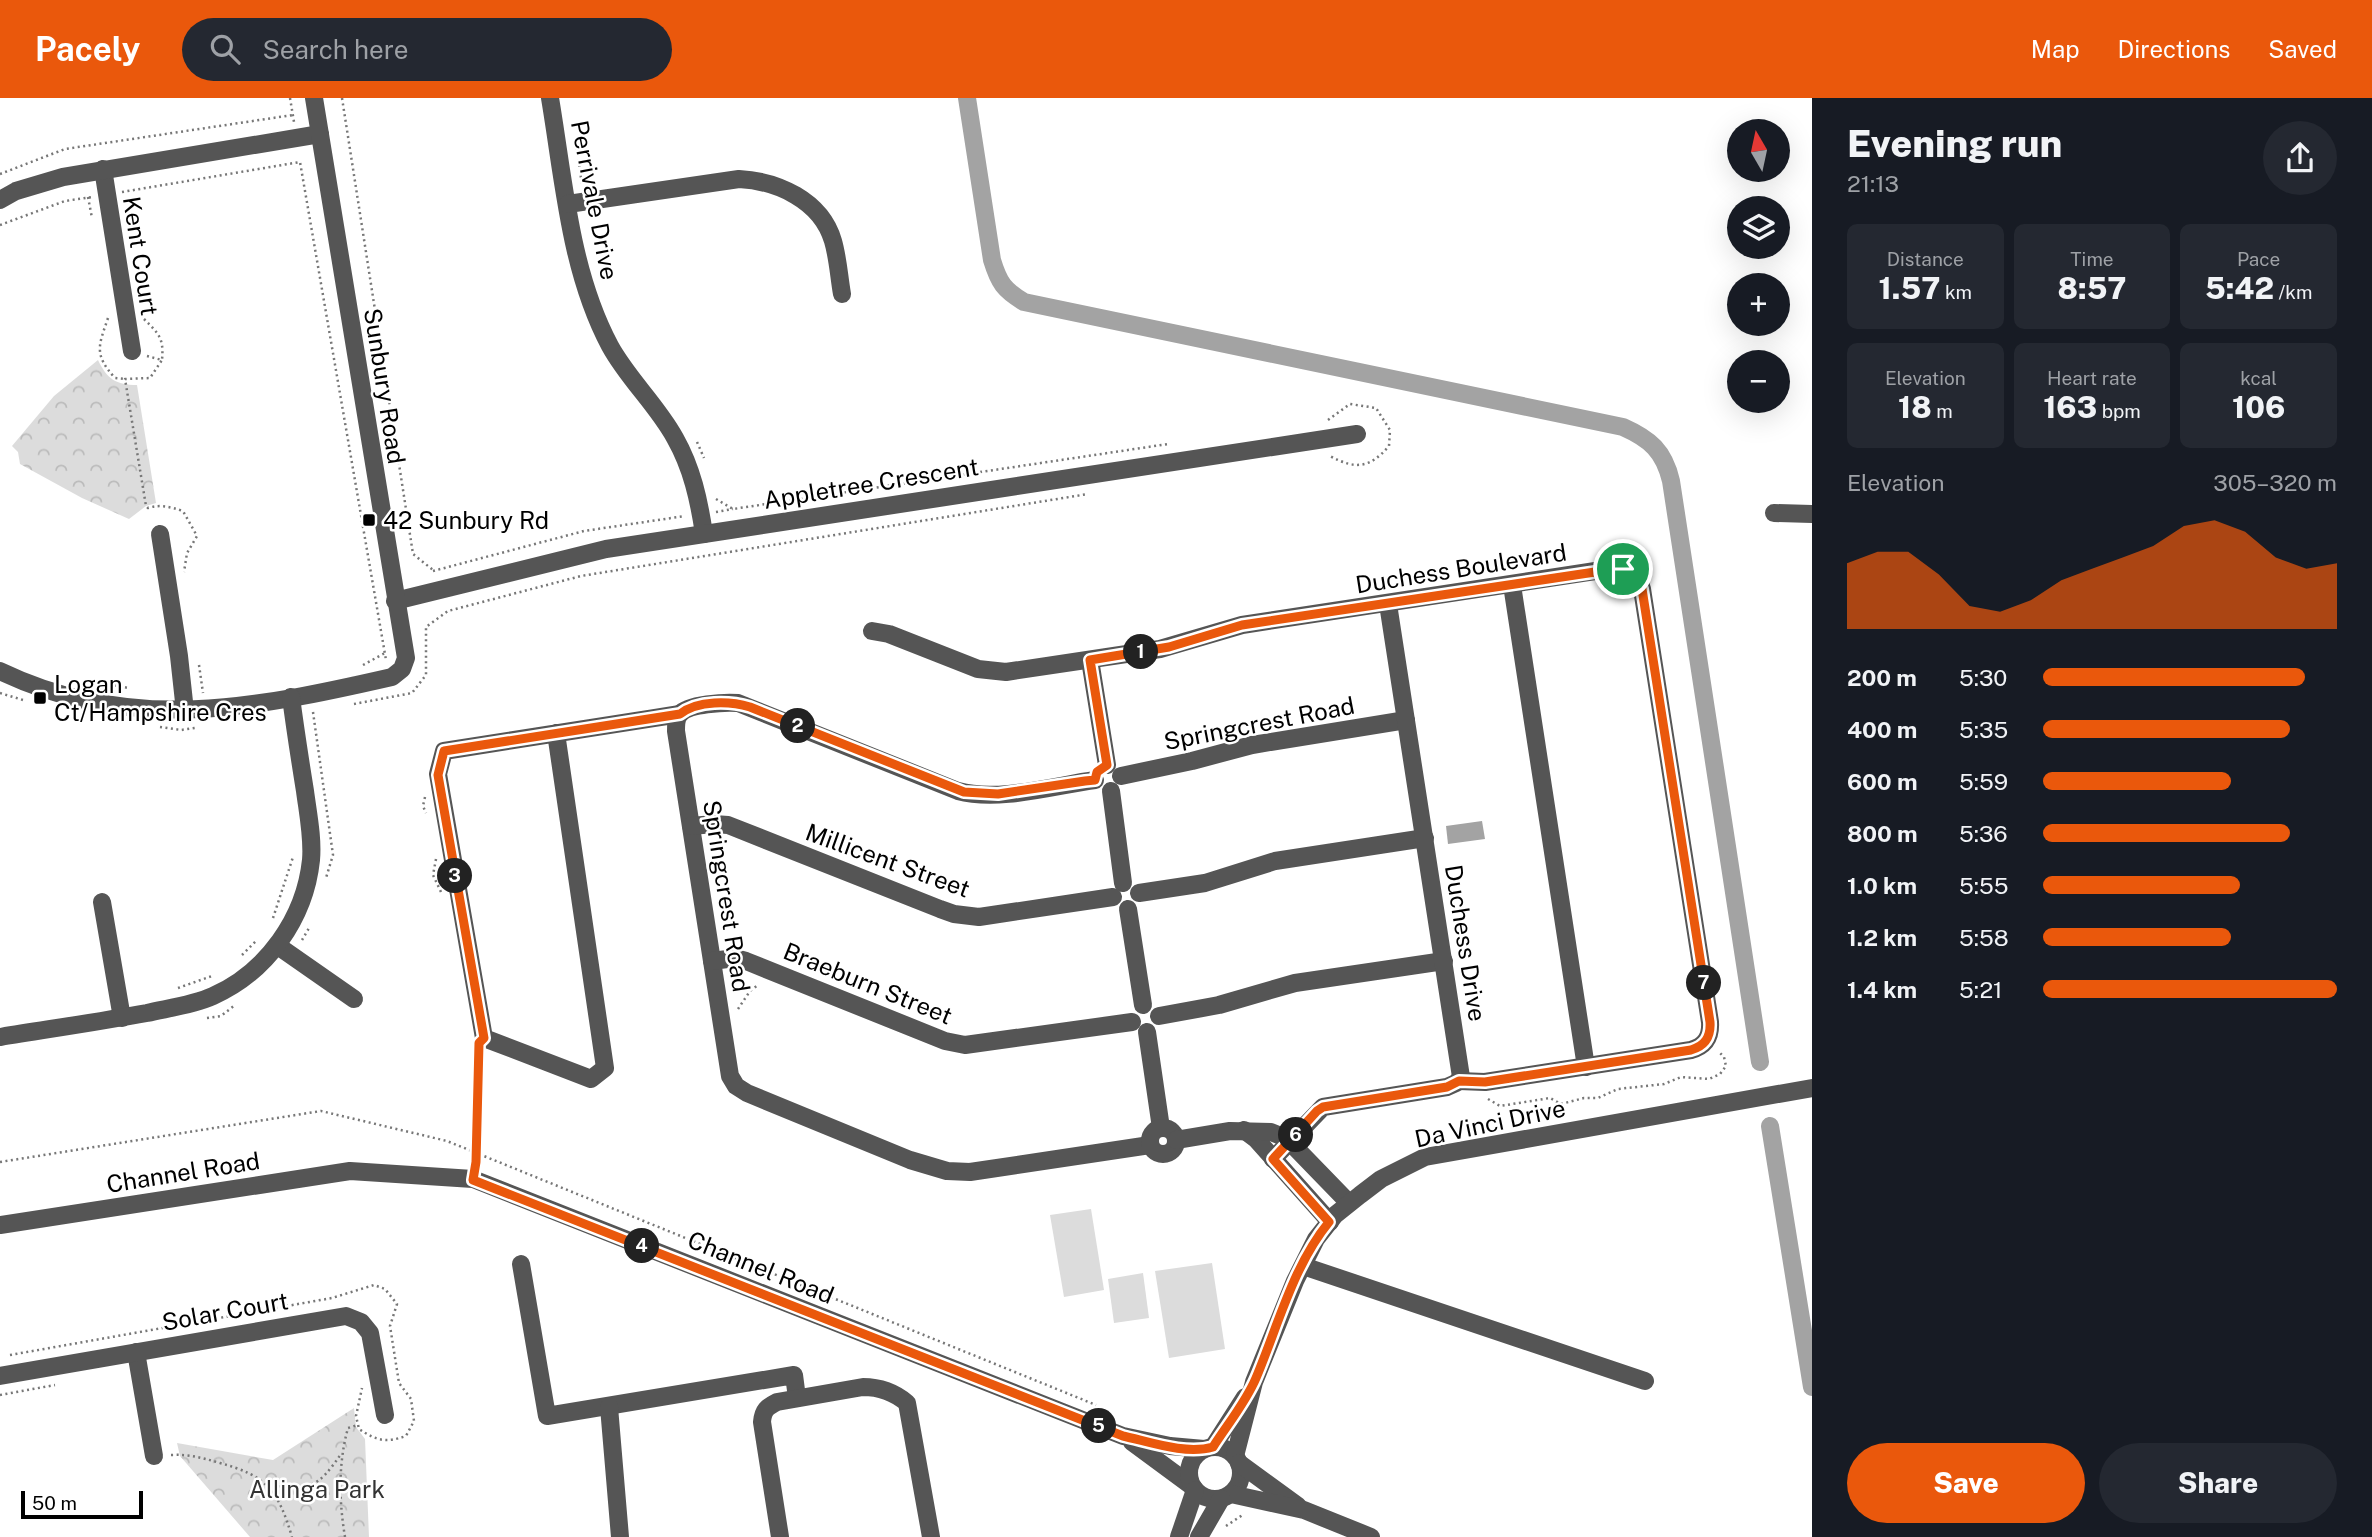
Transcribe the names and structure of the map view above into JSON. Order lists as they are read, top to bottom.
{
  "streets": {
    "street": [
      "Perrivale Drive",
      "Kent Court",
      "Sunbury Road",
      "Appletree Crescent",
      "Duchess Boulevard",
      "Springcrest Road",
      "Millicent Street",
      "Duchess Drive",
      "Braeburn Street",
      "Da Vinci Drive",
      "Channel Road",
      "Solar Court"
    ]
  },
  "crossings": [
    ["Perrivale Drive", "Appletree Crescent"],
    ["Sunbury Road", "Appletree Crescent"],
    ["Duchess Boulevard", "Duchess Drive"],
    ["Springcrest Road", "Millicent Street"],
    ["Springcrest Road", "Duchess Drive"],
    ["Springcrest Road", "Braeburn Street"],
    ["Da Vinci Drive", "Channel Road"]
  ],
  "parks": ["Allinga Park"],
  "places": {
    "transit": ["42 Sunbury Rd", "Logan Ct/Hampshire Cres"]
  },
  "scale_bar": "50 m",
  "north": "top",
  "page": {
    "header": "Pacely",
    "search": "Search here",
    "nav": ["Map", "Directions", "Saved"],
    "heading": ["Evening run", "21:13"],
    "map_buttons": ["+", "−"],
    "stats": [
      ["Distance", "1.57 km"],
      ["Time", "8:57"],
      ["Pace", "5:42 /km"],
      ["Elevation", "18 m"],
      ["Heart rate", "163 bpm"],
      ["kcal", "106"]
    ],
    "chart": ["Elevation", "305–320 m"],
    "pins": [
      "1",
      "2",
      "3",
      "7",
      "6",
      "4",
      "5"
    ],
    "list": [
      {
        "name": "200 m",
        "note": "5:30"
      },
      {
        "name": "400 m",
        "note": "5:35"
      },
      {
        "name": "600 m",
        "note": "5:59"
      },
      {
        "name": "800 m",
        "note": "5:36"
      },
      {
        "name": "1.0 km",
        "note": "5:55"
      },
      {
        "name": "1.2 km",
        "note": "5:58"
      },
      {
        "name": "1.4 km",
        "note": "5:21"
      }
    ],
    "buttons": ["Save", "Share"],
    "scale": "50 m"
  }
}
